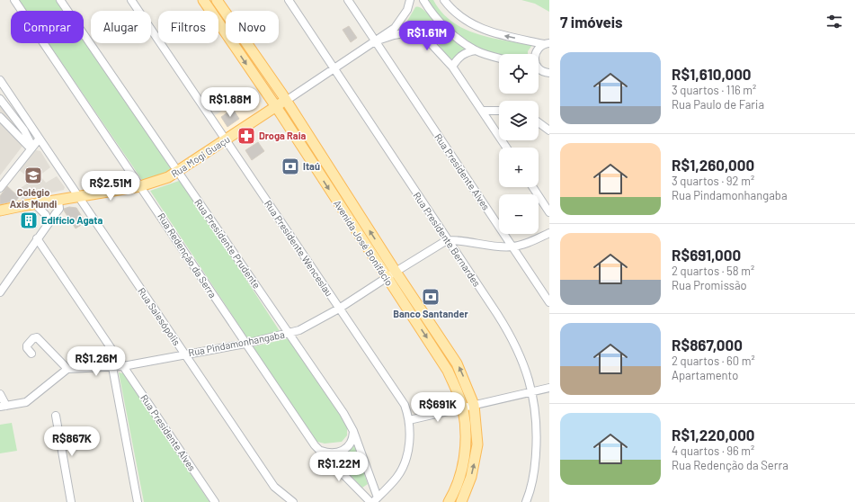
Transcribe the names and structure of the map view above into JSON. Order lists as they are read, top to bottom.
{
  "streets": {
    "main road": ["Rua Mogi Guaçu", "Avenida José Bonifácio"],
    "street": [
      "Rua Presidente Alves",
      "Rua Presidente Bernardes",
      "Rua Presidente Prudente",
      "Rua Presidente Wenceslau",
      "Rua Redenção da Serra",
      "Rua Salesópolis",
      "Rua Pindamonhangaba"
    ]
  },
  "crossings": [
    ["Rua Mogi Guaçu", "Rua Presidente Alves"],
    ["Rua Mogi Guaçu", "Rua Presidente Bernardes"],
    ["Rua Mogi Guaçu", "Avenida José Bonifácio"],
    ["Rua Mogi Guaçu", "Rua Presidente Prudente"],
    ["Rua Mogi Guaçu", "Rua Presidente Wenceslau"],
    ["Rua Mogi Guaçu", "Rua Redenção da Serra"],
    ["Rua Mogi Guaçu", "Rua Salesópolis"],
    ["Rua Presidente Alves", "Rua Pindamonhangaba"],
    ["Rua Presidente Bernardes", "Rua Pindamonhangaba"],
    ["Avenida José Bonifácio", "Rua Pindamonhangaba"],
    ["Rua Presidente Prudente", "Rua Presidente Wenceslau"],
    ["Rua Presidente Prudente", "Rua Redenção da Serra"],
    ["Rua Presidente Prudente", "Rua Pindamonhangaba"],
    ["Rua Presidente Wenceslau", "Rua Redenção da Serra"],
    ["Rua Presidente Wenceslau", "Rua Pindamonhangaba"],
    ["Rua Redenção da Serra", "Rua Pindamonhangaba"],
    ["Rua Salesópolis", "Rua Pindamonhangaba"]
  ],
  "places": {
    "pharmacy": ["Droga Raia"],
    "bank": ["Itaú", "Banco Santander"],
    "school or university": ["Colégio Axis Mundi"],
    "building": ["Edifício Agata"]
  },
  "page": {
    "heading": "7 imóveis",
    "chip": [
      "Comprar",
      "Alugar",
      "Filtros",
      "Novo"
    ],
    "price": [
      "R$1.61M",
      "R$1.88M",
      "R$2.51M",
      "R$1.26M",
      "R$691K",
      "R$867K",
      "R$1.22M"
    ],
    "list": [
      {
        "name": "R$1,610,000",
        "note": "3 quartos · 116 m² · Rua Paulo de Faria"
      },
      {
        "name": "R$1,260,000",
        "note": "3 quartos · 92 m² · Rua Pindamonhangaba"
      },
      {
        "name": "R$691,000",
        "note": "2 quartos · 58 m² · Rua Promissão"
      },
      {
        "name": "R$867,000",
        "note": "2 quartos · 60 m² · Apartamento"
      },
      {
        "name": "R$1,220,000",
        "note": "4 quartos · 96 m² · Rua Redenção da Serra"
      }
    ],
    "map_buttons": ["+", "−"]
  }
}
